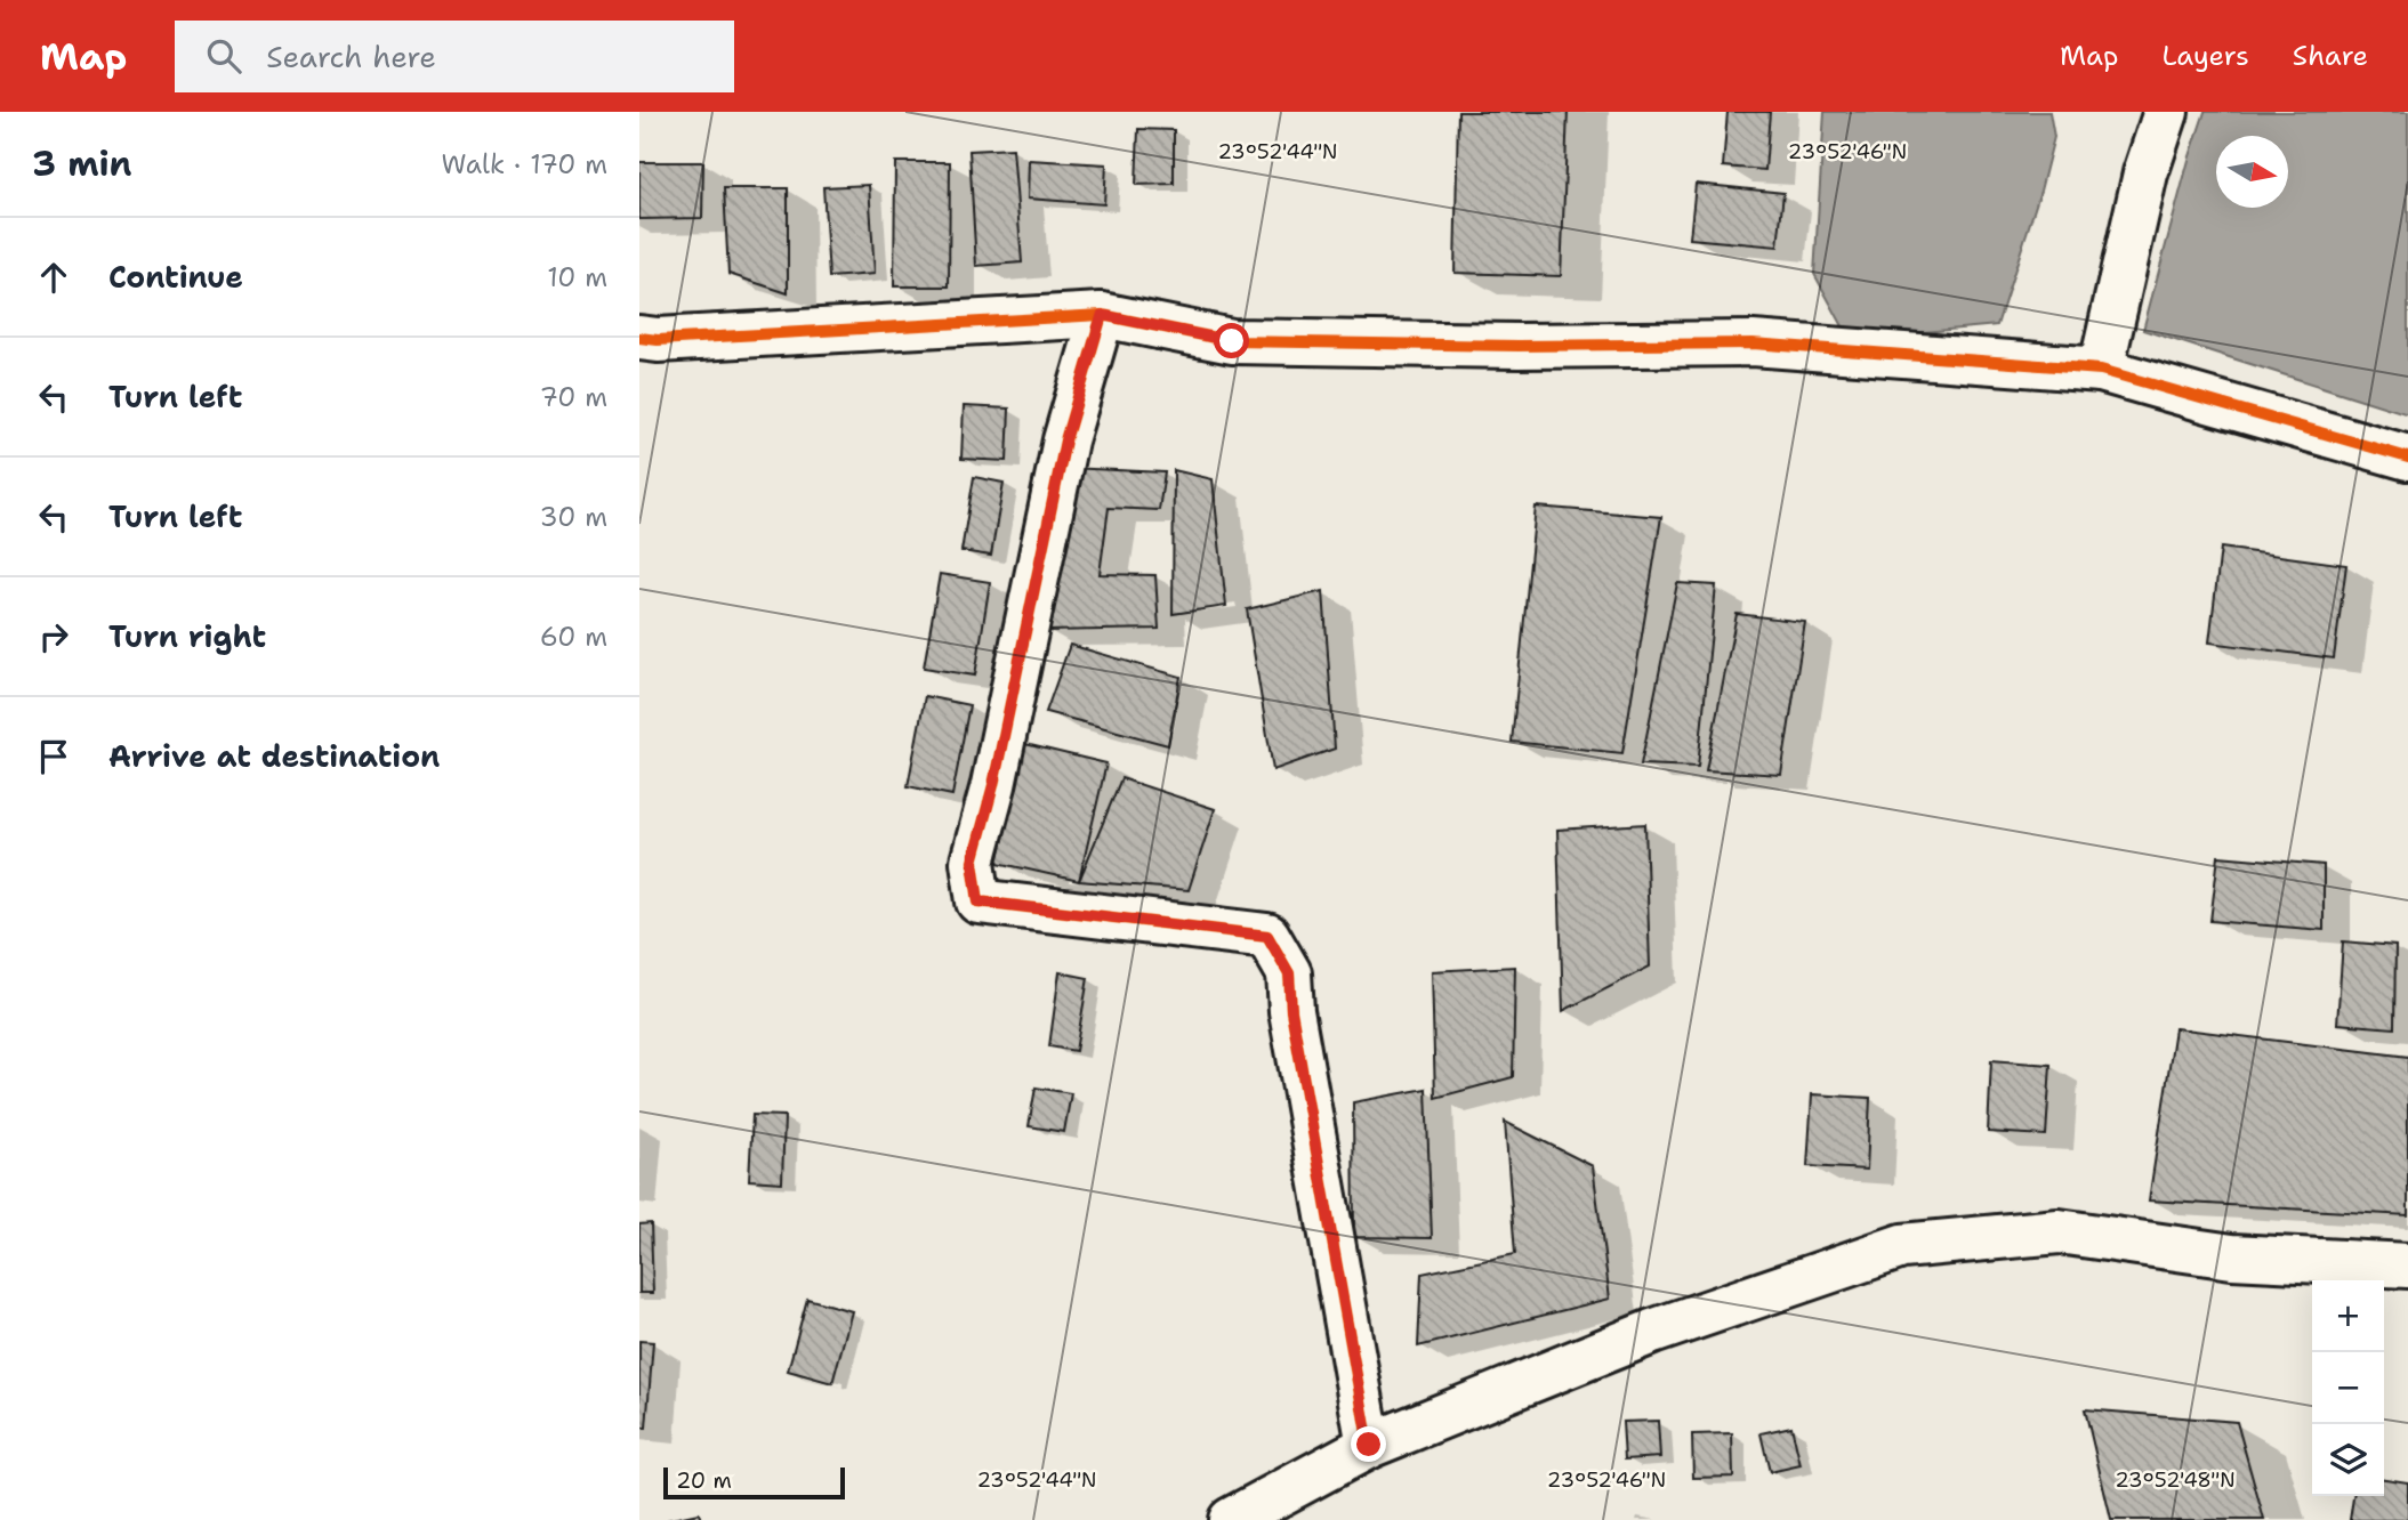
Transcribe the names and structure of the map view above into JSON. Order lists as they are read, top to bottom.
{
  "scale_bar": "20 m",
  "north": "right",
  "page": {
    "header": "Map",
    "search": "Search here",
    "nav": ["Map", "Layers", "Share"],
    "heading": ["3 min", "Walk · 170 m"],
    "list": [
      ["Continue", "10 m"],
      ["Turn left", "70 m"],
      ["Turn left", "30 m"],
      ["Turn right", "60 m"],
      "Arrive at destination"
    ],
    "map_buttons": ["+", "−"],
    "scale": "20 m"
  },
  "coordinates": ["23°52'44\"N", "23°52'46\"N", "23°52'48\"N"]
}
